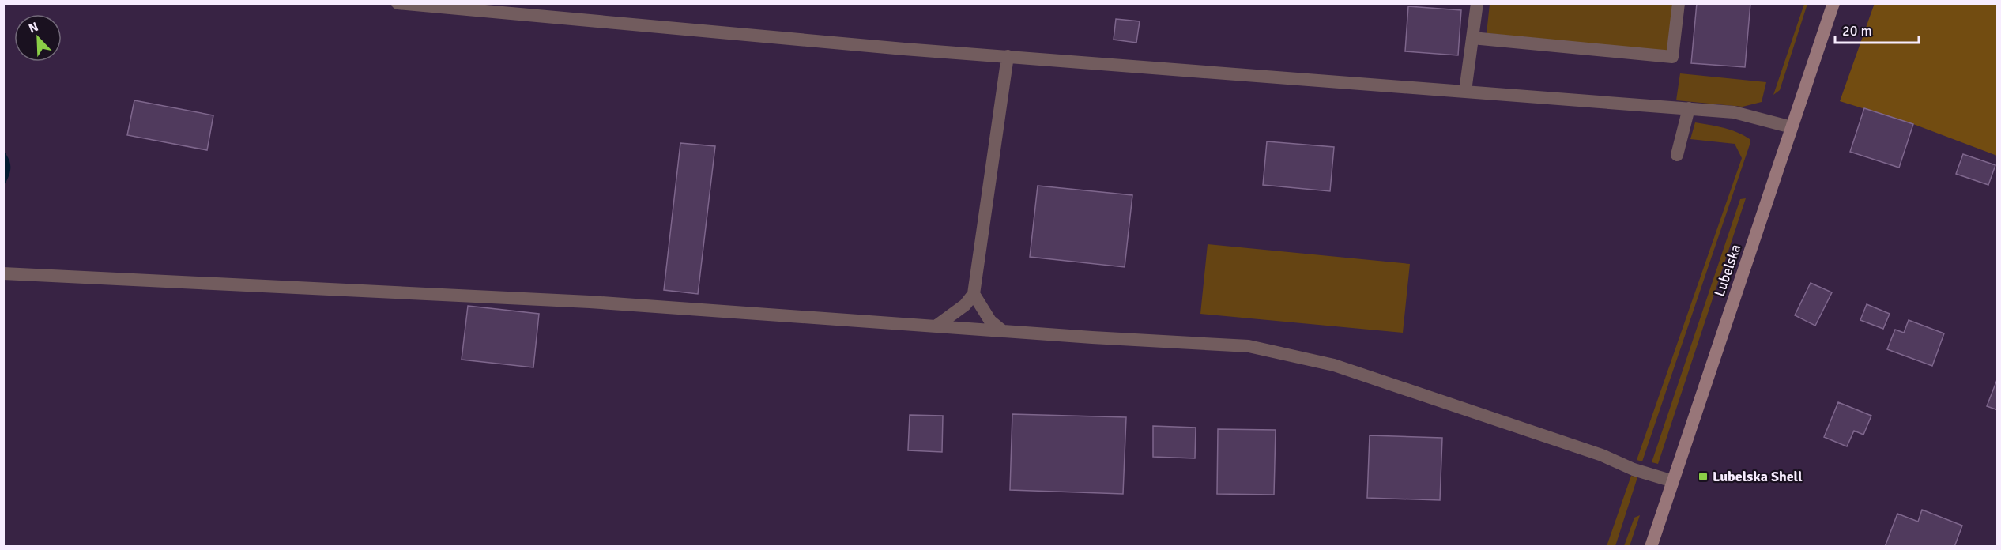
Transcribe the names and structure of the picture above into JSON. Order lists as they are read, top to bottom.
{
  "streets": {
    "main road": ["Lubelska"]
  },
  "places": {
    "transit": ["Lubelska Shell"]
  },
  "scale_bar": "20 m",
  "north": "top left"
}
